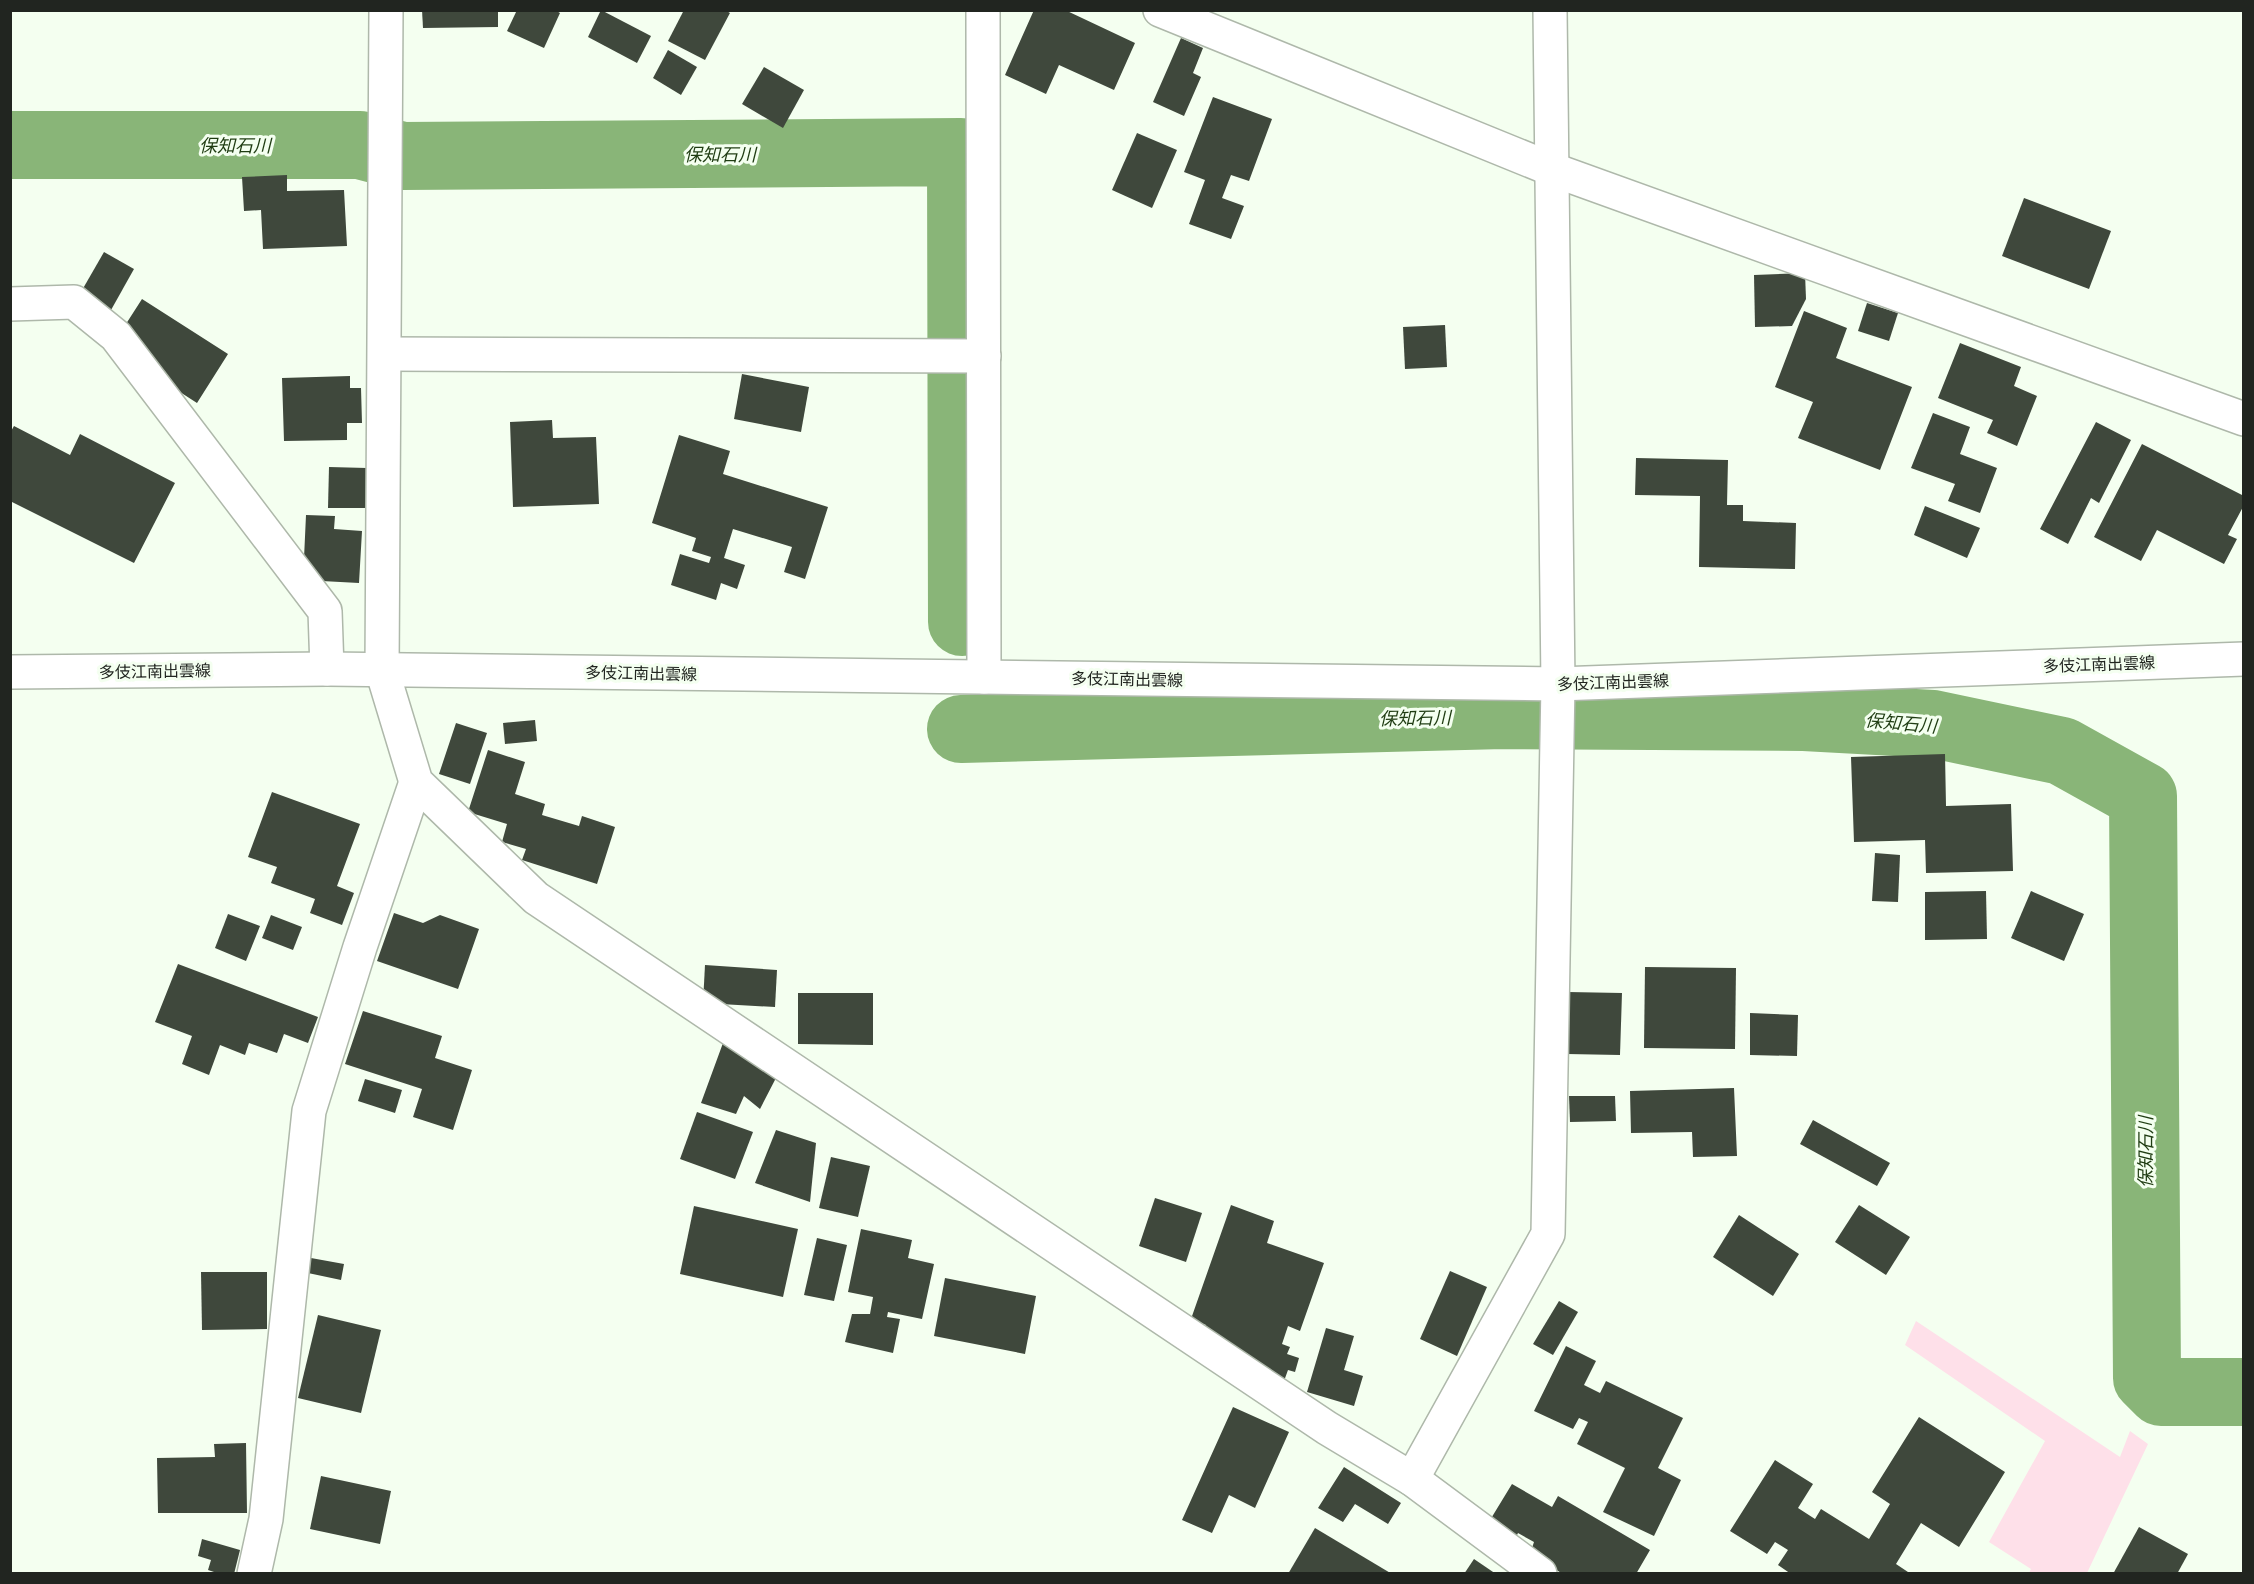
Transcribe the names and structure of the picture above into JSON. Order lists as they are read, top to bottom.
{
  "streets": {
    "street": ["多伎江南出雲線"]
  },
  "water": ["保知石川"]
}
